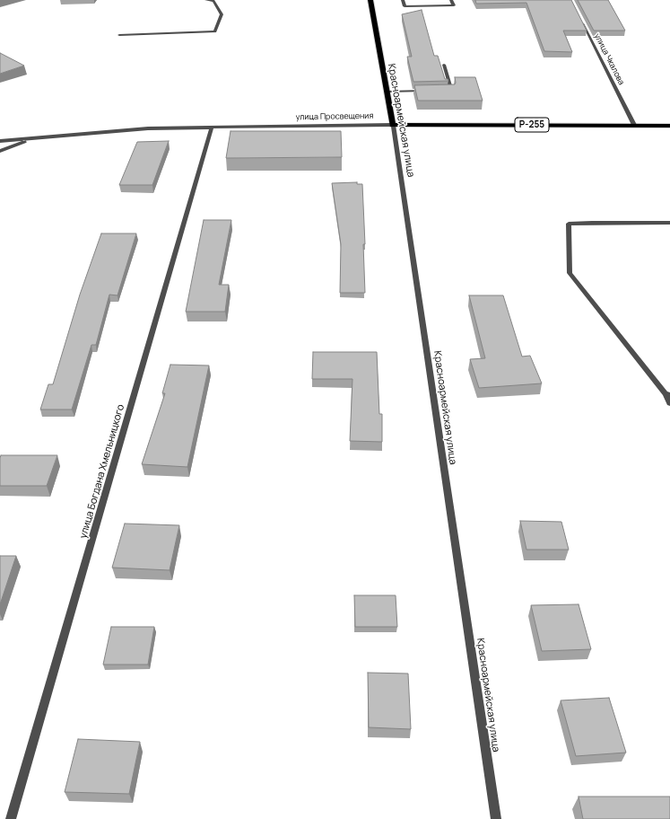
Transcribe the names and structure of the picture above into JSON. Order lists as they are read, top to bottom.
{
  "streets": {
    "highway": ["улица Просвещения", "Красноармейская улица", "Р-255"],
    "street": ["улица Чкалова", "улица Богдана Хмельницкого"]
  },
  "crossings": [
    ["улица Чкалова", "улица Просвещения"],
    ["улица Просвещения", "Красноармейская улица"],
    ["улица Просвещения", "улица Богдана Хмельницкого"]
  ]
}
